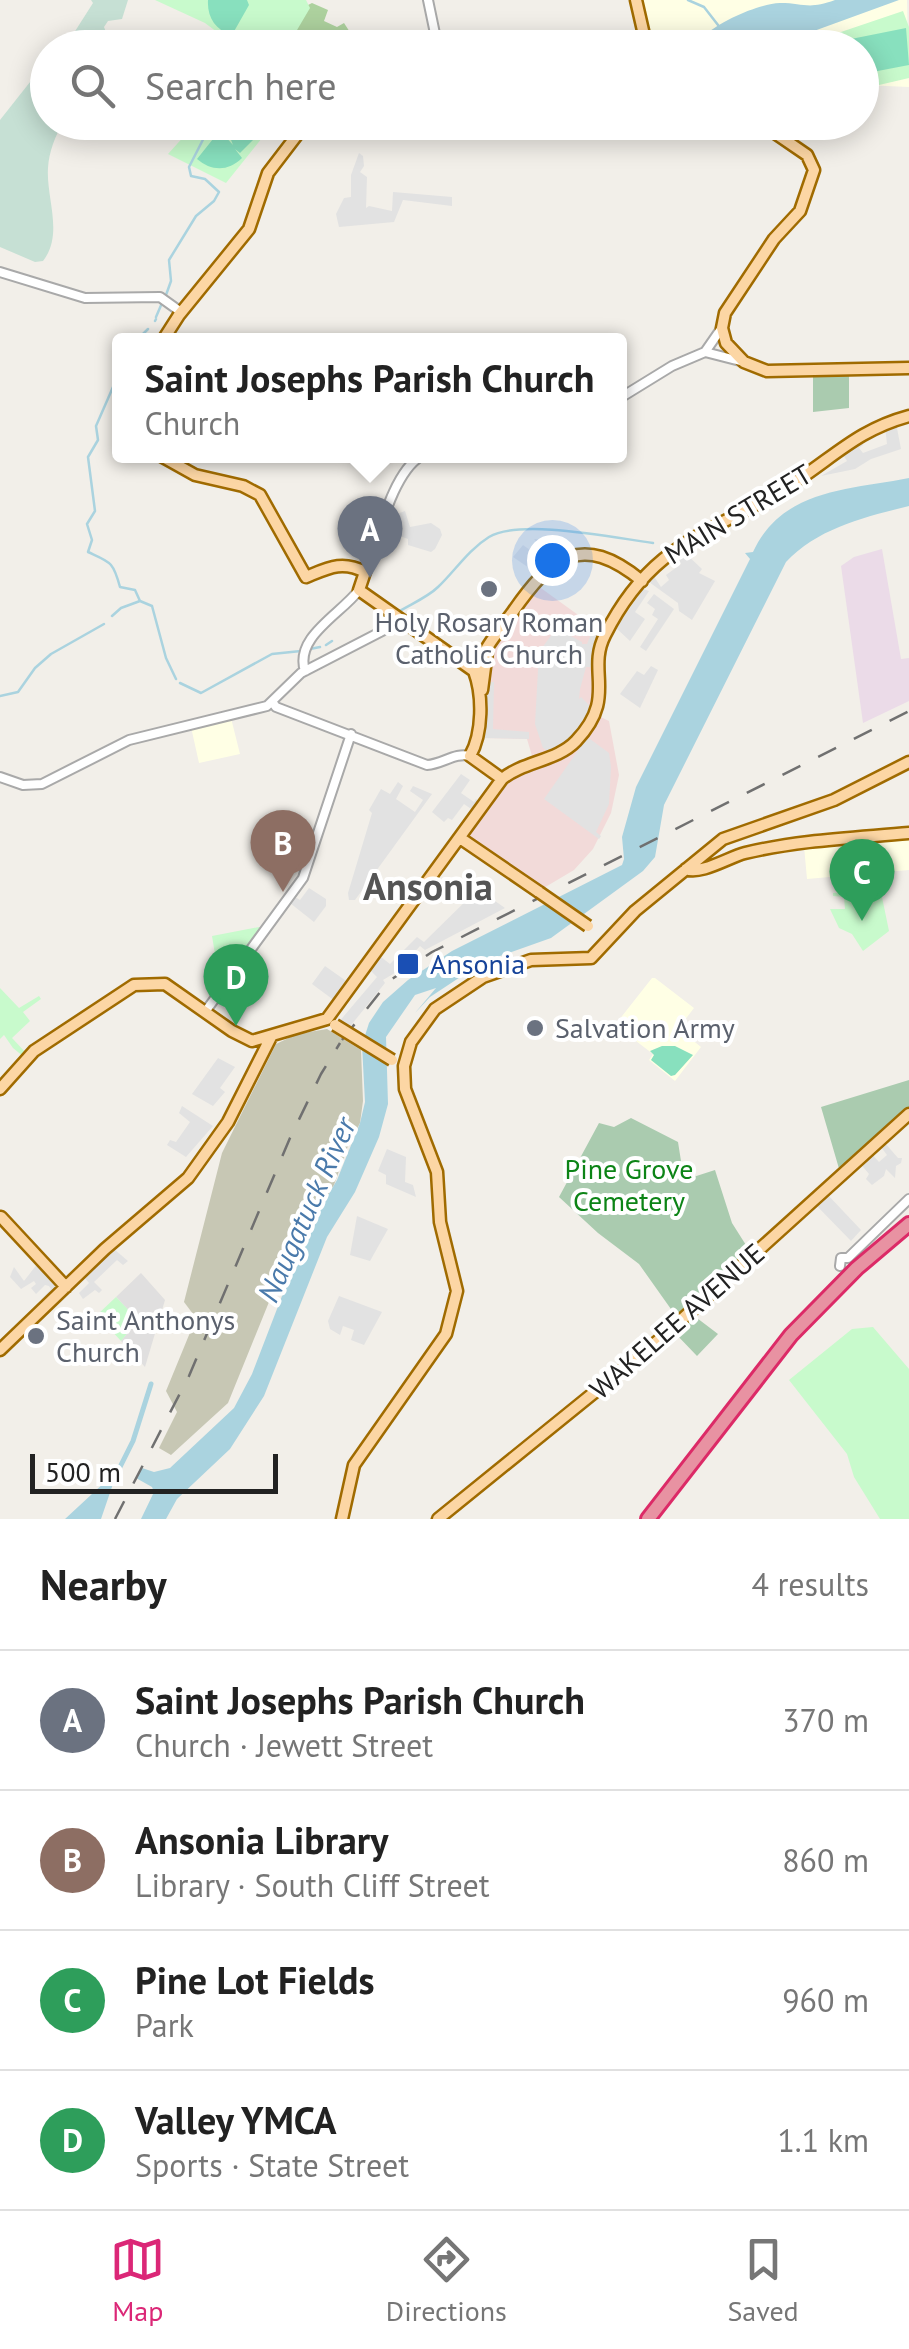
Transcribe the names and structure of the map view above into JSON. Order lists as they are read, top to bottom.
{
  "streets": {
    "main road": ["MAIN STREET", "WAKELEE AVENUE"]
  },
  "districts": ["Ansonia"],
  "water": ["Naugatuck River"],
  "parks": ["Pine Grove Cemetery"],
  "places": {
    "other": ["Holy Rosary Roman Catholic Church", "Salvation Army", "Saint Anthonys Church"],
    "transit": ["Ansonia"]
  },
  "scale_bar": "500 m",
  "page": {
    "search": "Search here",
    "popup": ["Saint Josephs Parish Church", "Church"],
    "pins": [
      "A",
      "B",
      "C",
      "D"
    ],
    "scale": "500 m",
    "heading": ["Nearby", "4 results"],
    "list": [
      {
        "mark": "A",
        "name": "Saint Josephs Parish Church",
        "note": "Church · Jewett Street",
        "value": "370 m"
      },
      {
        "mark": "B",
        "name": "Ansonia Library",
        "note": "Library · South Cliff Street",
        "value": "860 m"
      },
      {
        "mark": "C",
        "name": "Pine Lot Fields",
        "note": "Park",
        "value": "960 m"
      },
      {
        "mark": "D",
        "name": "Valley YMCA",
        "note": "Sports · State Street",
        "value": "1.1 km"
      }
    ],
    "nav": ["Map", "Directions", "Saved"]
  }
}
